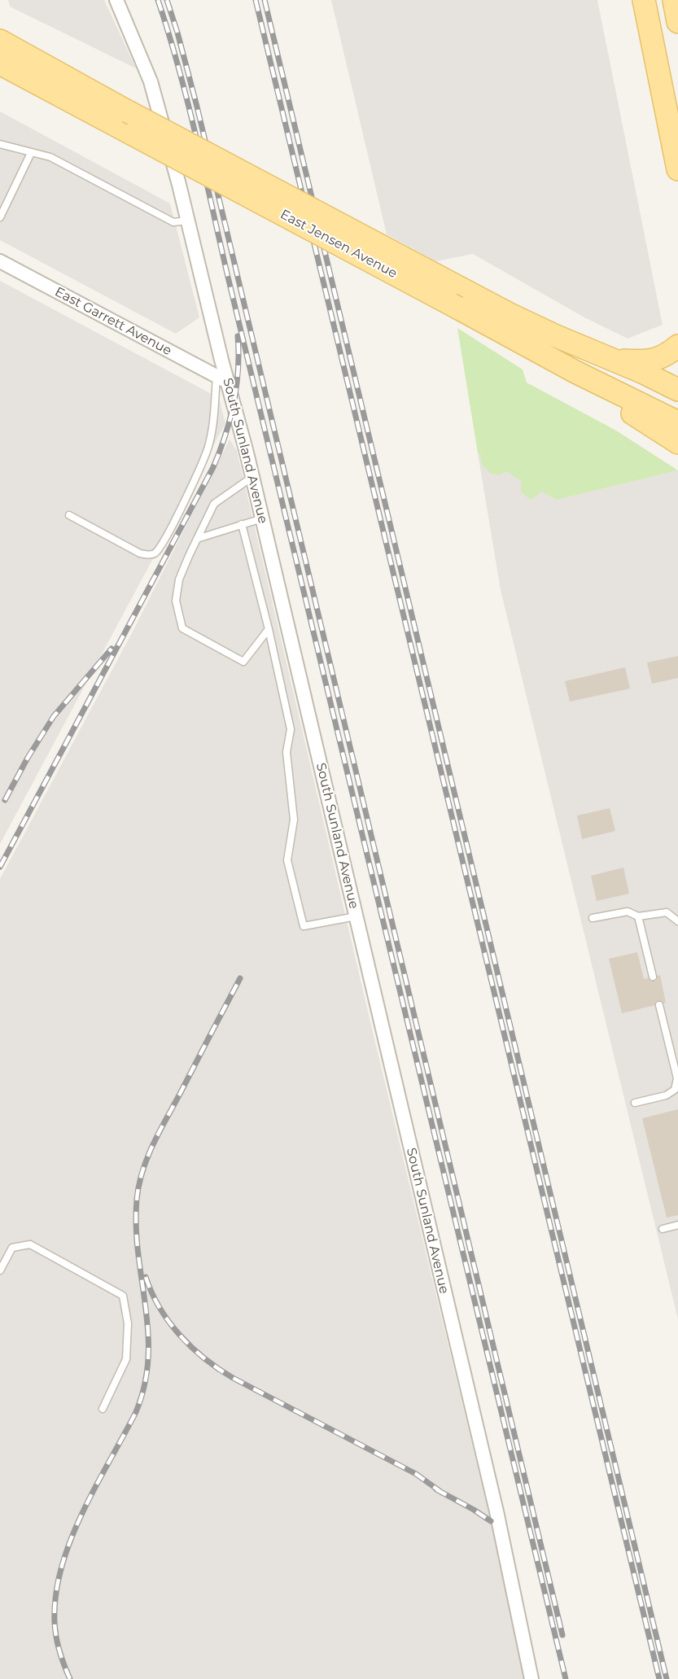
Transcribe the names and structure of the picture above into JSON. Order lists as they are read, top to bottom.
{
  "streets": {
    "main road": ["East Jensen Avenue"],
    "street": ["East Garrett Avenue", "South Sunland Avenue"]
  },
  "crossings": [
    ["East Garrett Avenue", "South Sunland Avenue"]
  ]
}
